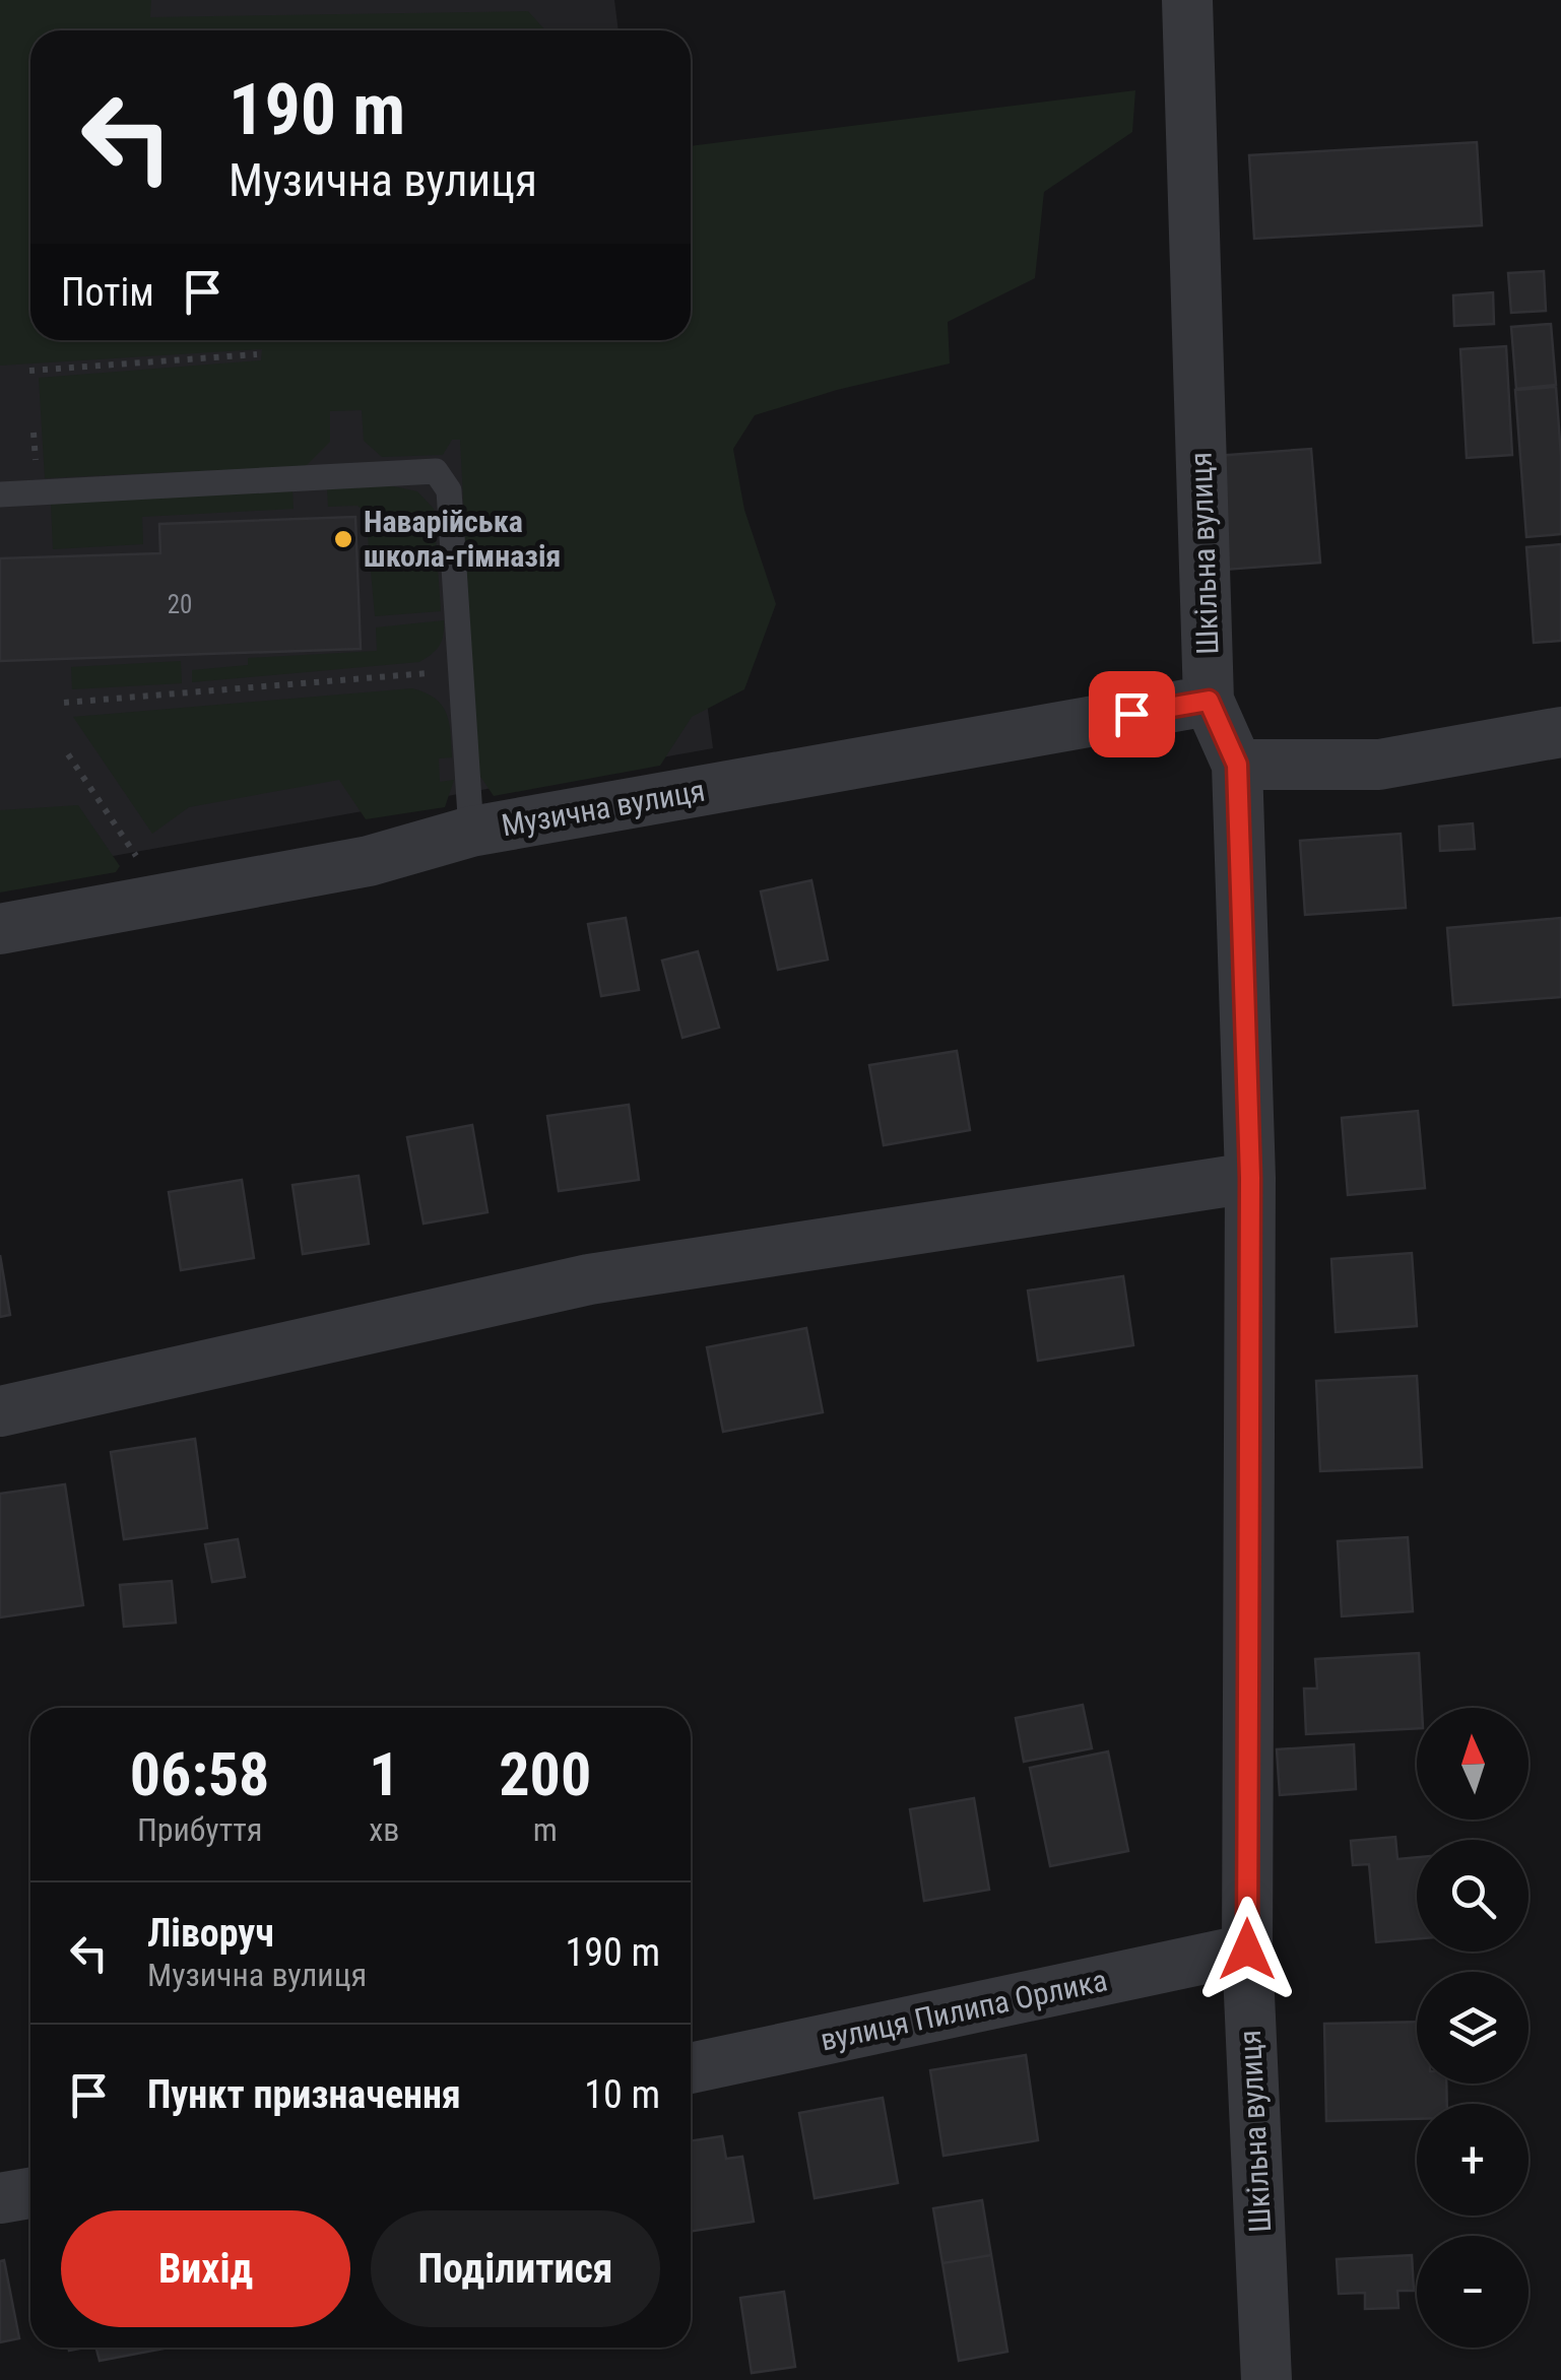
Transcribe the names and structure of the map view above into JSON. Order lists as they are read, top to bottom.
{
  "streets": {
    "street": ["Шкільна вулиця", "Музична вулиця", "вулиця Пилипа Орлика"]
  },
  "crossings": [
    ["Шкільна вулиця", "Музична вулиця"],
    ["Шкільна вулиця", "вулиця Пилипа Орлика"]
  ],
  "places": ["Наварійська школа-гімназія"],
  "house_numbers": ["20"],
  "north": "top",
  "page": {
    "turn": ["190 m", "Музична вулиця"],
    "then": "Потім",
    "map_buttons": ["+", "−"],
    "eta": [
      "06:58",
      "Прибуття",
      "1",
      "хв",
      "200",
      "m"
    ],
    "list": [
      {
        "name": "Ліворуч",
        "note": "Музична вулиця",
        "value": "190 m"
      },
      {
        "name": "Пункт призначення",
        "value": "10 m"
      }
    ],
    "buttons": ["Вихід", "Поділитися"]
  }
}
